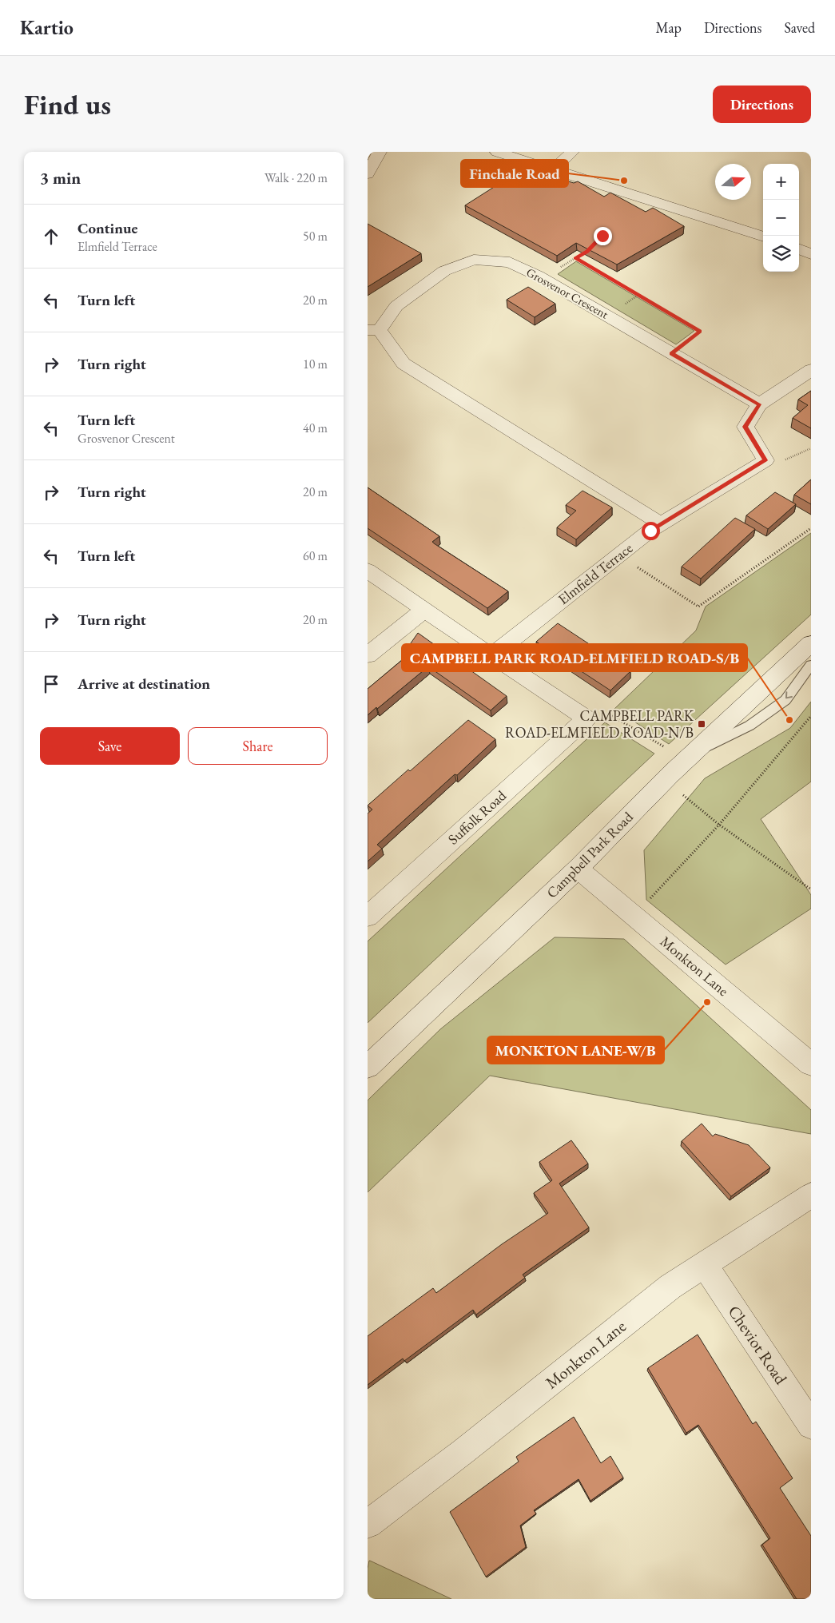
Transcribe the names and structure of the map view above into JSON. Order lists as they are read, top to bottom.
{
  "streets": {
    "street": [
      "Grosvenor Crescent",
      "Elmfield Terrace",
      "Suffolk Road",
      "Campbell Park Road",
      "Monkton Lane",
      "Cheviot Road"
    ]
  },
  "crossings": [
    ["Grosvenor Crescent", "Elmfield Terrace"],
    ["Campbell Park Road", "Monkton Lane"],
    ["Monkton Lane", "Cheviot Road"]
  ],
  "places": {
    "other": ["Finchale Road", "CAMPBELL PARK ROAD-ELMFIELD ROAD-S/B", "MONKTON LANE-W/B"],
    "transit": ["CAMPBELL PARK ROAD-ELMFIELD ROAD-N/B"]
  },
  "north": "right",
  "page": {
    "header": "Kartio",
    "nav": ["Map", "Directions", "Saved"],
    "buttons": [
      "Directions",
      ["Save", "Share"]
    ],
    "title": "Find us",
    "heading": ["3 min", "Walk · 220 m"],
    "map_buttons": ["+", "−"],
    "list": [
      ["Continue", "Elmfield Terrace", "50 m"],
      ["Turn left", "20 m"],
      ["Turn right", "10 m"],
      ["Turn left", "Grosvenor Crescent", "40 m"],
      ["Turn right", "20 m"],
      ["Turn left", "60 m"],
      ["Turn right", "20 m"],
      "Arrive at destination"
    ]
  }
}
